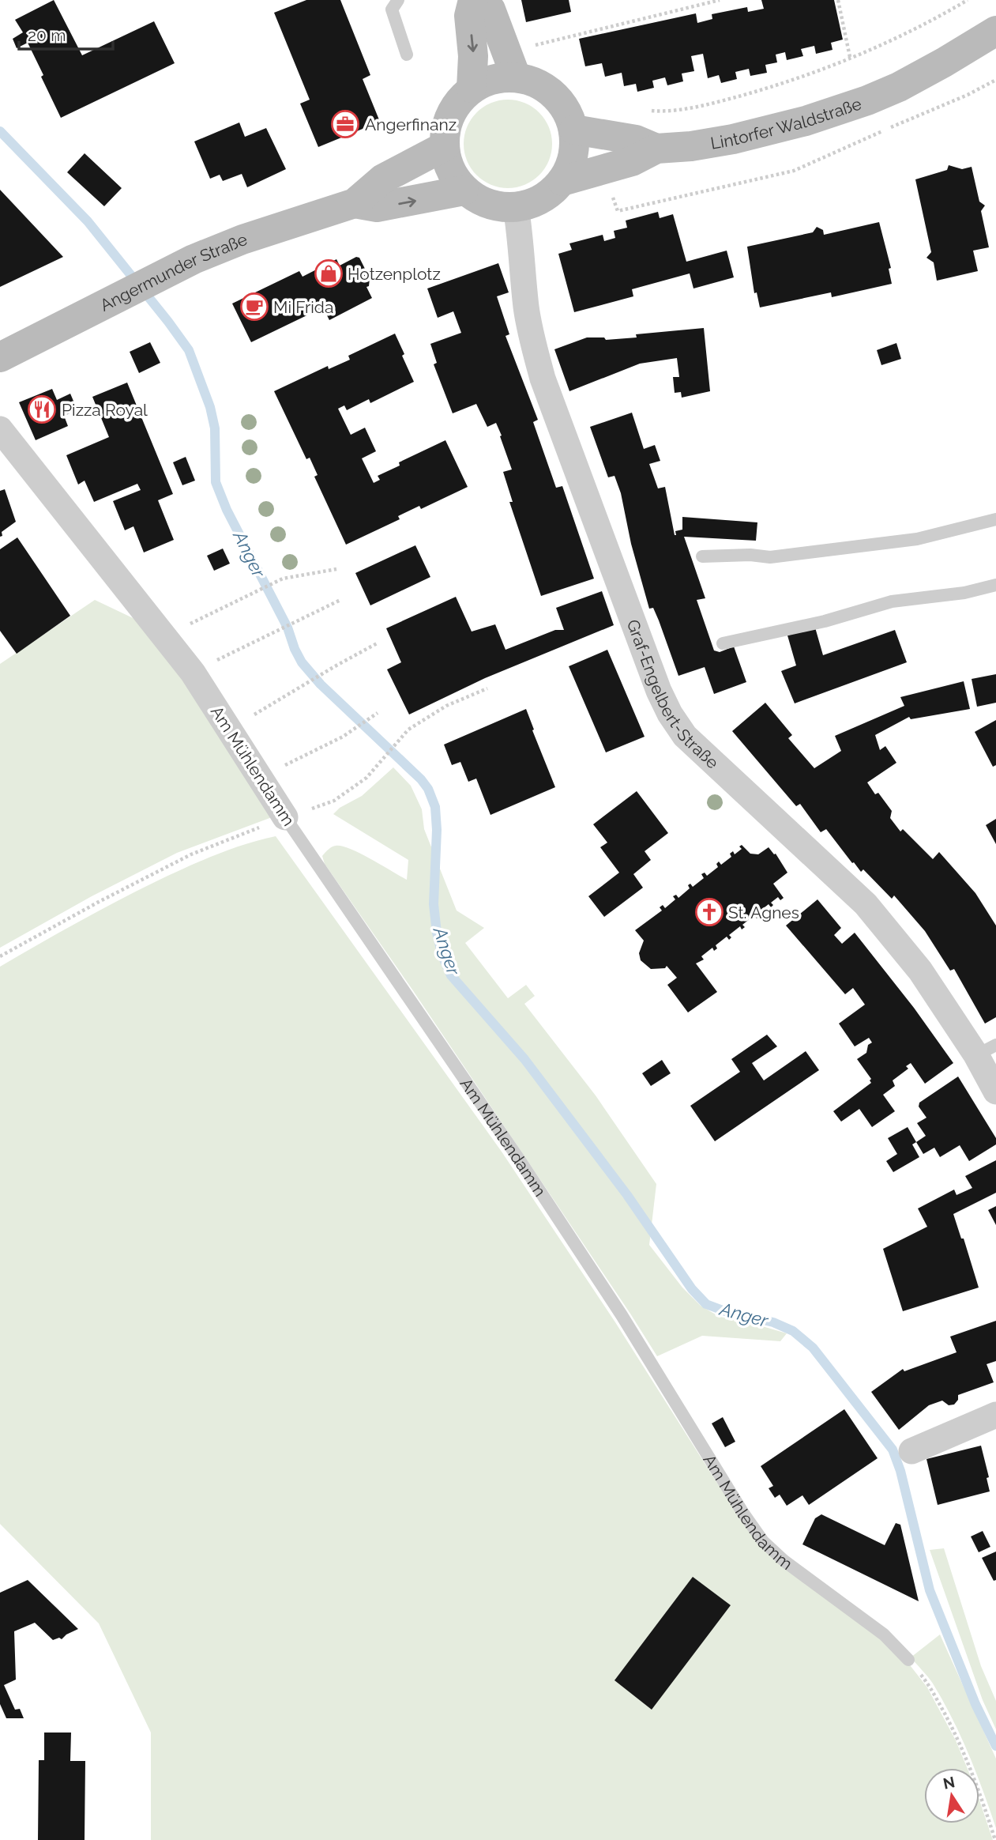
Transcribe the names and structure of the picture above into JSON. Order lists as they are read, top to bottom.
{
  "streets": {
    "main road": ["Lintorfer Waldstraße", "Angermunder Straße"],
    "street": ["Graf-Engelbert-Straße", "Am Mühlendamm"]
  },
  "crossings": [
    ["Lintorfer Waldstraße", "Angermunder Straße"],
    ["Lintorfer Waldstraße", "Graf-Engelbert-Straße"],
    ["Angermunder Straße", "Graf-Engelbert-Straße"]
  ],
  "water": ["Anger"],
  "places": {
    "office": ["Angerfinanz"],
    "shop": ["Hotzenplotz"],
    "cafe": ["Mi Frida"],
    "restaurant": ["Pizza Royal"],
    "church": ["St. Agnes"]
  },
  "scale_bar": "20 m",
  "north": "top"
}
